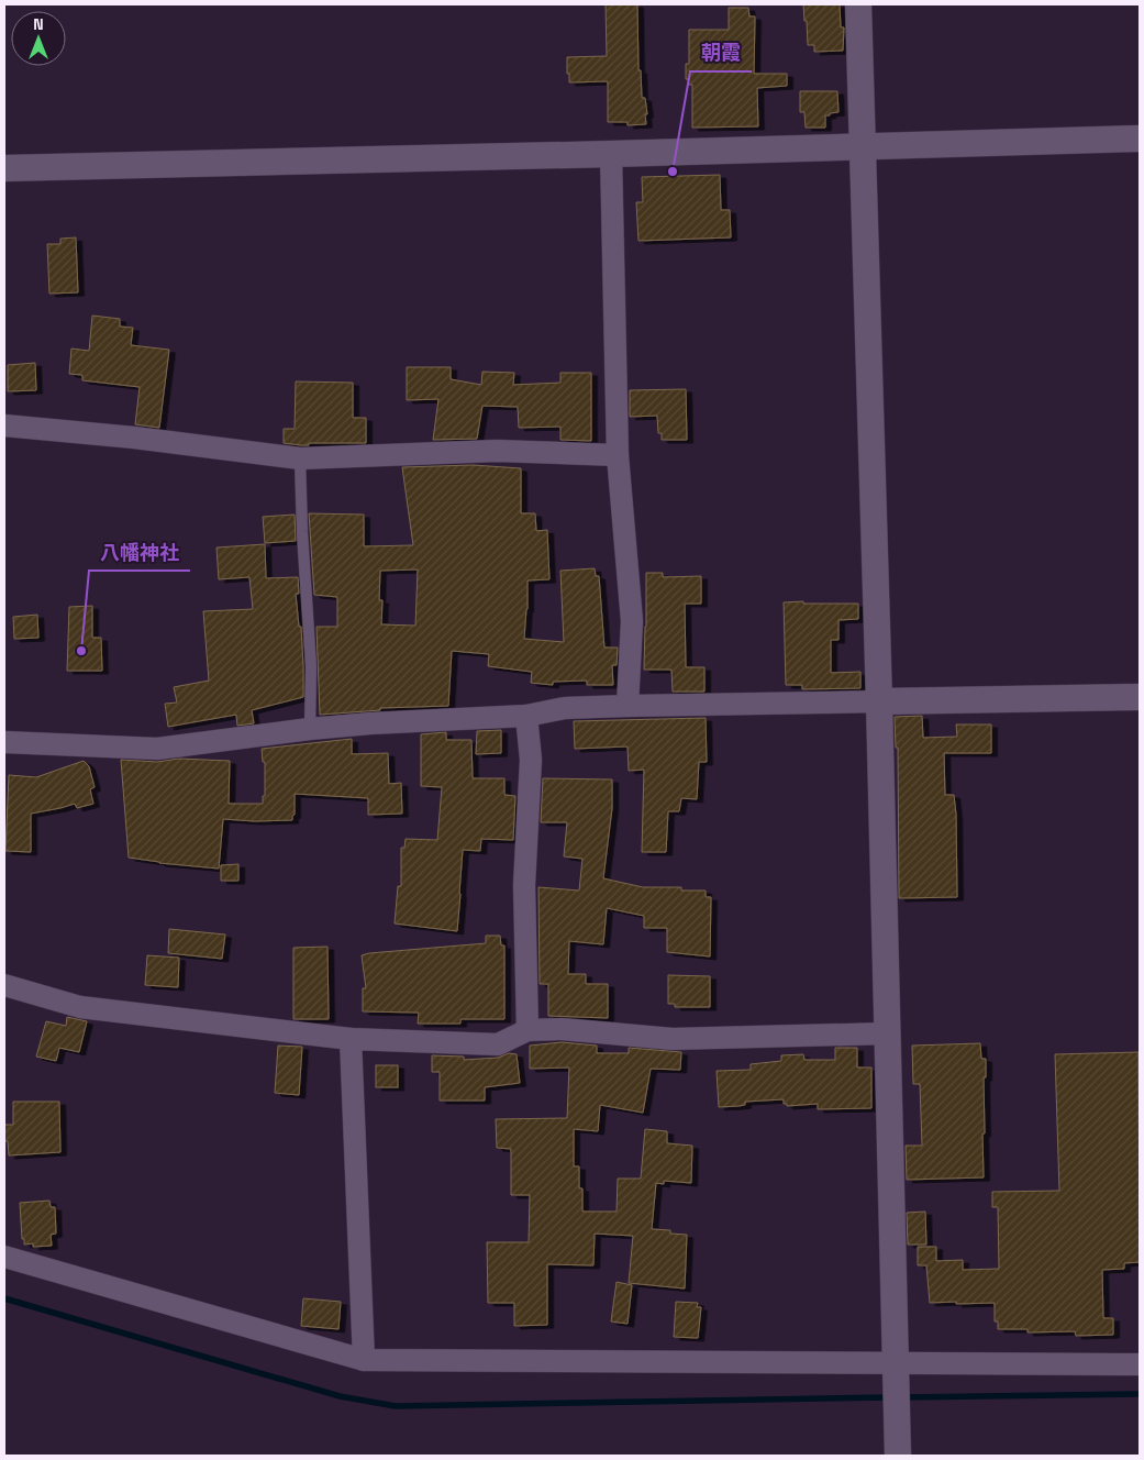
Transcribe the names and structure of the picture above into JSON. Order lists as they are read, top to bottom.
{
  "places": ["朝霞", "八幡神社"],
  "north": "top"
}
